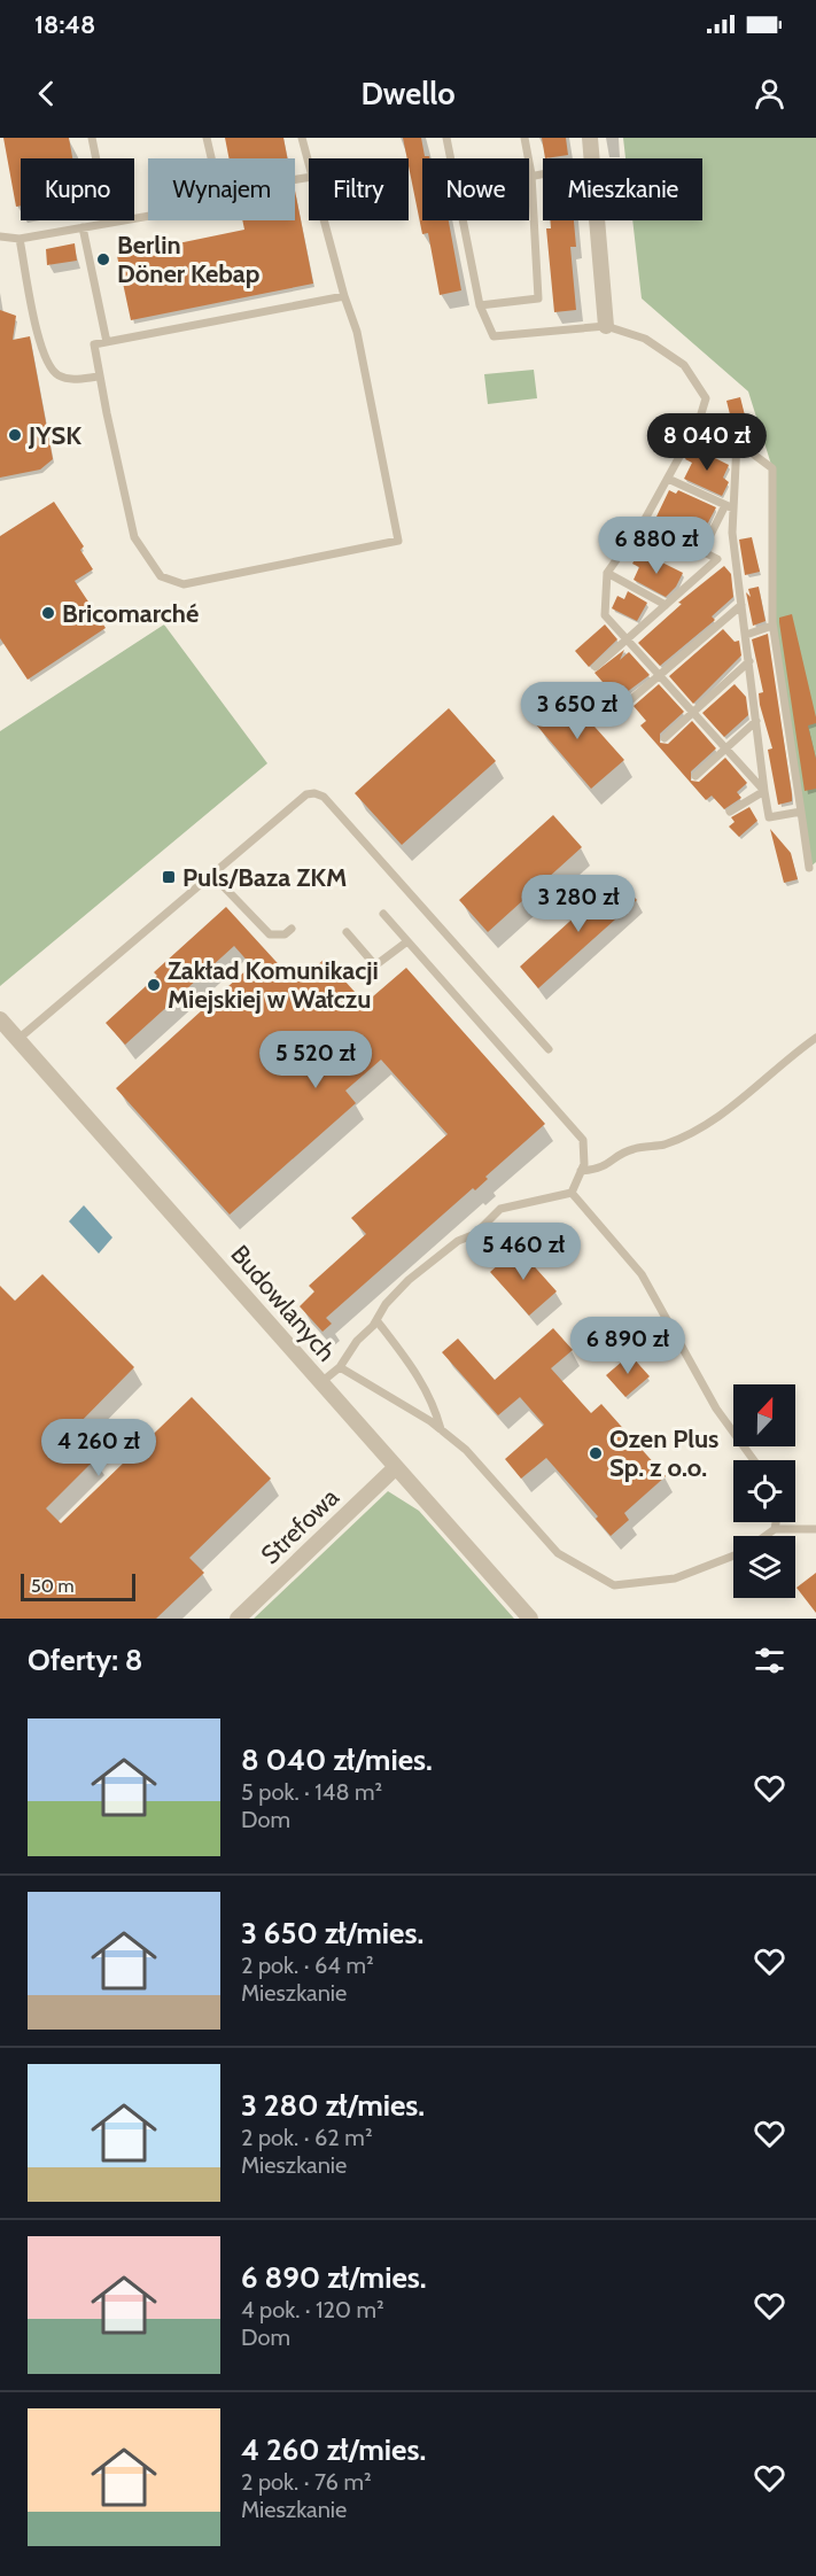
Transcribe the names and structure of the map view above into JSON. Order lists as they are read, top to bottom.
{
  "streets": {
    "street": ["Budowlanych", "Strefowa"]
  },
  "crossings": [
    ["Budowlanych", "Strefowa"]
  ],
  "places": {
    "other": [
      "Berlin Döner Kebap",
      "JYSK",
      "Bricomarché",
      "Zakład Komunikacji Miejskiej w Wałczu",
      "Ozen Plus Sp. z o.o."
    ],
    "transit": ["Puls/Baza ZKM"]
  },
  "scale_bar": "50 m",
  "north": "top",
  "page": {
    "status": "18:48",
    "header": "Dwello",
    "chip": [
      "Kupno",
      "Wynajem",
      "Filtry",
      "Nowe",
      "Mieszkanie"
    ],
    "price": [
      "8 040 zł",
      "6 880 zł",
      "3 650 zł",
      "3 280 zł",
      "5 520 zł",
      "5 460 zł",
      "6 890 zł",
      "4 260 zł"
    ],
    "scale": "50 m",
    "heading": "Oferty: 8",
    "list": [
      {
        "name": "8 040 zł/mies.",
        "note": "5 pok. · 148 m² · Dom"
      },
      {
        "name": "3 650 zł/mies.",
        "note": "2 pok. · 64 m² · Mieszkanie"
      },
      {
        "name": "3 280 zł/mies.",
        "note": "2 pok. · 62 m² · Mieszkanie"
      },
      {
        "name": "6 890 zł/mies.",
        "note": "4 pok. · 120 m² · Dom"
      },
      {
        "name": "4 260 zł/mies.",
        "note": "2 pok. · 76 m² · Mieszkanie"
      }
    ]
  }
}
